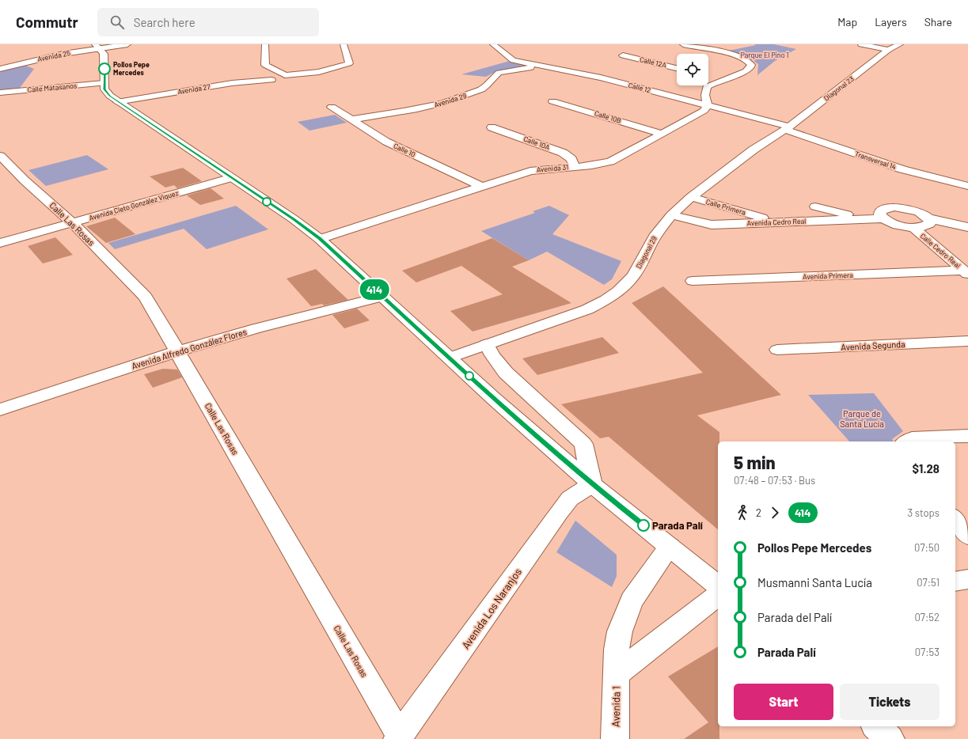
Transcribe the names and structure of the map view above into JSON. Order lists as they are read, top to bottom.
{
  "streets": {
    "street": [
      "Avenida 25",
      "Calle 12A",
      "Calle Matasanos",
      "Calle 12",
      "Diagonal 23",
      "Avenida 27",
      "Avenida 29",
      "Calle 10B",
      "Calle 10A",
      "Calle 10",
      "Transversal 14",
      "Avenida 31",
      "Avenida Cleto González Víquez",
      "Calle Primera",
      "Avenida Cedro Real",
      "Calle Las Rosas",
      "Calle Cedro Real",
      "Diagonal 29",
      "Avenida Primera",
      "Avenida Segunda",
      "Avenida Alfredo González Flores",
      "Avenida Los Naranjos",
      "Avenida 1"
    ]
  },
  "crossings": [
    ["Calle 12", "Diagonal 23"],
    ["Calle 12", "Avenida 29"],
    ["Calle 12", "Transversal 14"],
    ["Calle 12", "Avenida 31"],
    ["Calle 12", "Diagonal 29"],
    ["Diagonal 23", "Transversal 14"],
    ["Diagonal 23", "Diagonal 29"],
    ["Avenida 29", "Calle 10"],
    ["Calle 10B", "Avenida 31"],
    ["Calle 10A", "Avenida 31"],
    ["Calle 10", "Avenida 31"],
    ["Transversal 14", "Diagonal 29"],
    ["Avenida Cleto González Víquez", "Calle Las Rosas"],
    ["Calle Primera", "Avenida Cedro Real"],
    ["Calle Primera", "Diagonal 29"],
    ["Avenida Cedro Real", "Diagonal 29"],
    ["Calle Las Rosas", "Avenida Alfredo González Flores"],
    ["Calle Las Rosas", "Avenida Los Naranjos"],
    ["Calle Cedro Real", "Avenida Primera"]
  ],
  "parks": ["Parque El Pino 1", "Parque de Santa Lucía"],
  "places": ["Pollos Pepe Mercedes", "Parada Palí"],
  "lines": ["bus line 414"],
  "page": {
    "header": "Commutr",
    "search": "Search here",
    "nav": ["Map", "Layers", "Share"],
    "on_map": "414",
    "heading": ["5 min", "07:48 – 07:53 · Bus", "$1.28"],
    "legs": ["2", "414", "3 stops"],
    "list": [
      {
        "name": "Pollos Pepe Mercedes",
        "value": "07:50"
      },
      {
        "name": "Musmanni Santa Lucía",
        "value": "07:51"
      },
      {
        "name": "Parada del Palí",
        "value": "07:52"
      },
      {
        "name": "Parada Palí",
        "value": "07:53"
      }
    ],
    "buttons": ["Start", "Tickets"]
  }
}
